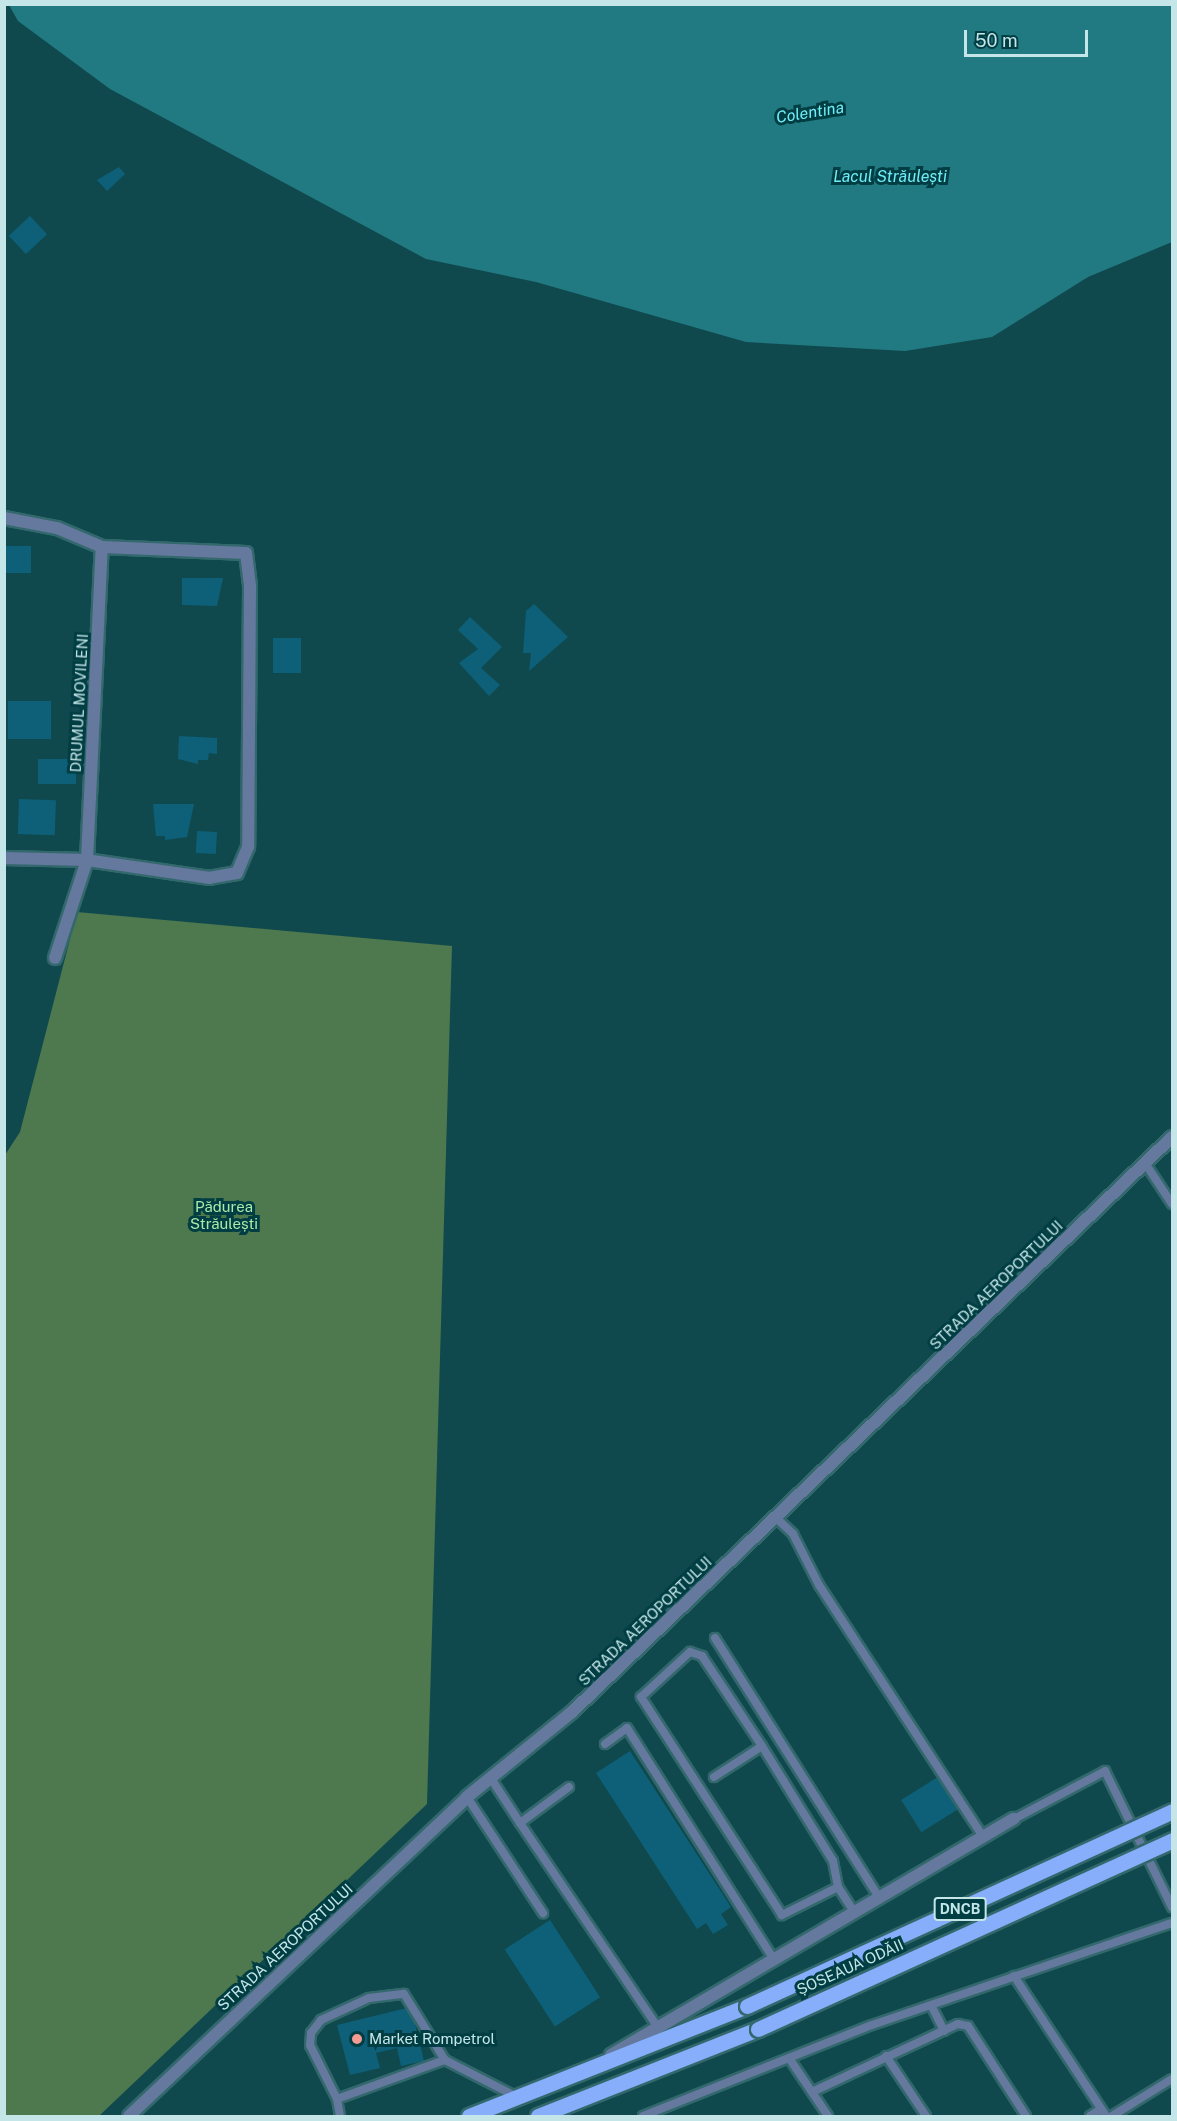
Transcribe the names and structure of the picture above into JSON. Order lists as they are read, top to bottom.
{
  "streets": {
    "main road": ["DNCB", "ȘOSEAUA ODĂII"],
    "street": ["DRUMUL MOVILENI", "STRADA AEROPORTULUI"]
  },
  "water": ["Colentina", "Lacul Străulești"],
  "parks": ["Pădurea Străulești"],
  "places": ["Market Rompetrol"],
  "scale_bar": "50 m"
}
